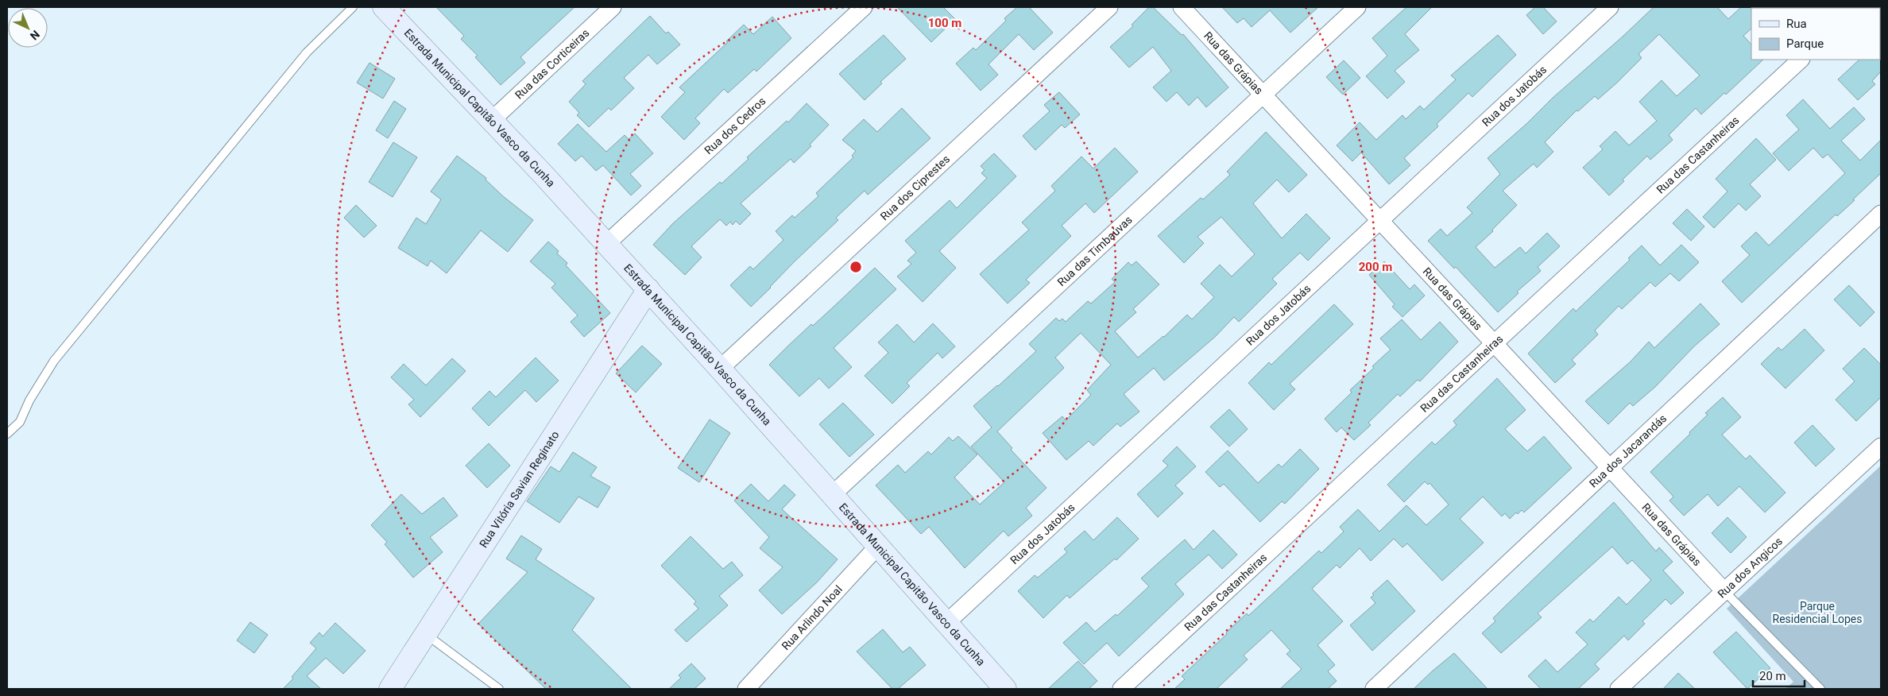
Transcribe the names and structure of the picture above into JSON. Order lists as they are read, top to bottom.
{
  "streets": {
    "main road": ["Estrada Municipal Capitão Vasco da Cunha", "Rua Vitória Savian Reginato"],
    "street": [
      "Rua das Corticeiras",
      "Rua das Grápias",
      "Rua dos Jatobás",
      "Rua dos Cedros",
      "Rua das Castanheiras",
      "Rua dos Ciprestes",
      "Rua das Timbaúvas",
      "Rua dos Jacarandás",
      "Rua dos Angicos",
      "Rua Arlindo Noal"
    ]
  },
  "crossings": [
    ["Rua das Corticeiras", "Estrada Municipal Capitão Vasco da Cunha"],
    ["Rua das Grápias", "Rua dos Jatobás"],
    ["Rua das Grápias", "Rua das Castanheiras"],
    ["Rua das Grápias", "Rua das Timbaúvas"],
    ["Rua das Grápias", "Rua dos Jacarandás"],
    ["Rua das Grápias", "Rua dos Angicos"],
    ["Rua dos Jatobás", "Estrada Municipal Capitão Vasco da Cunha"],
    ["Estrada Municipal Capitão Vasco da Cunha", "Rua dos Cedros"],
    ["Estrada Municipal Capitão Vasco da Cunha", "Rua dos Ciprestes"],
    ["Estrada Municipal Capitão Vasco da Cunha", "Rua das Timbaúvas"],
    ["Estrada Municipal Capitão Vasco da Cunha", "Rua Vitória Savian Reginato"],
    ["Estrada Municipal Capitão Vasco da Cunha", "Rua Arlindo Noal"]
  ],
  "parks": ["Parque Residencial Lopes"],
  "legend": ["Rua", "Parque"],
  "scale_bar": "20 m",
  "north": "bottom right",
  "rings": ["100 m", "200 m"]
}
